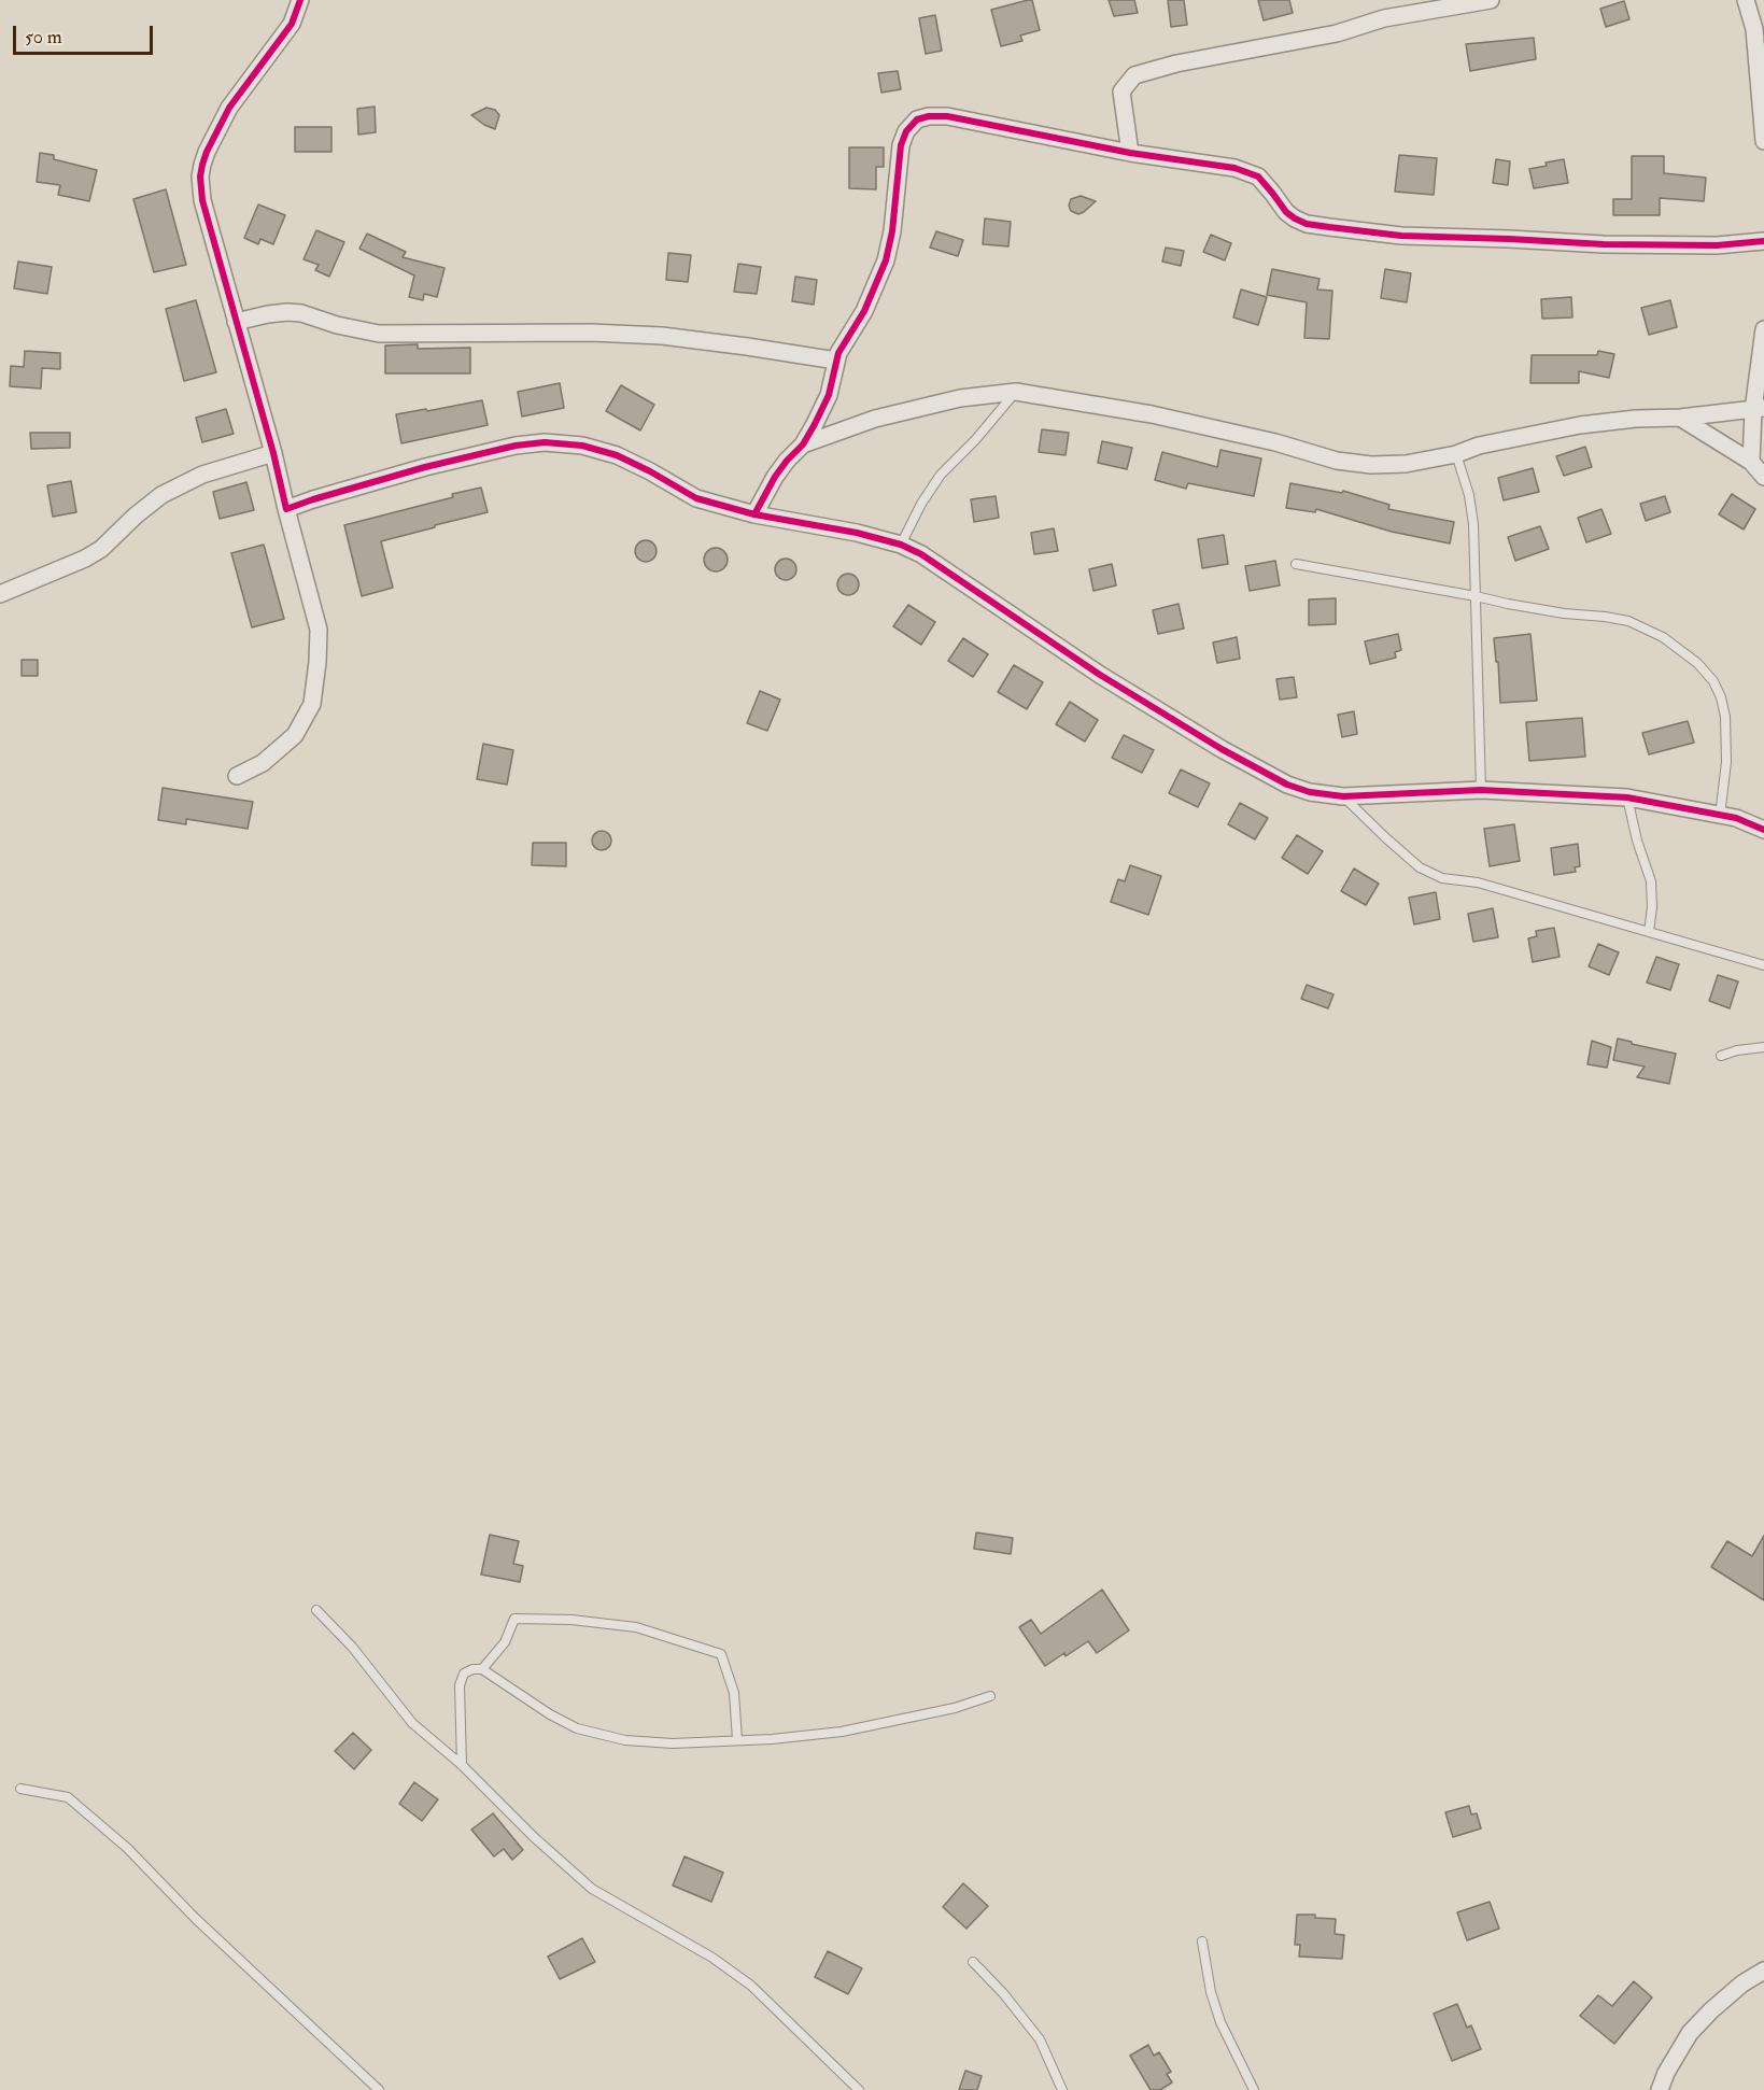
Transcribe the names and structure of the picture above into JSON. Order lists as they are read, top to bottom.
{
  "scale_bar": "50 m"
}
